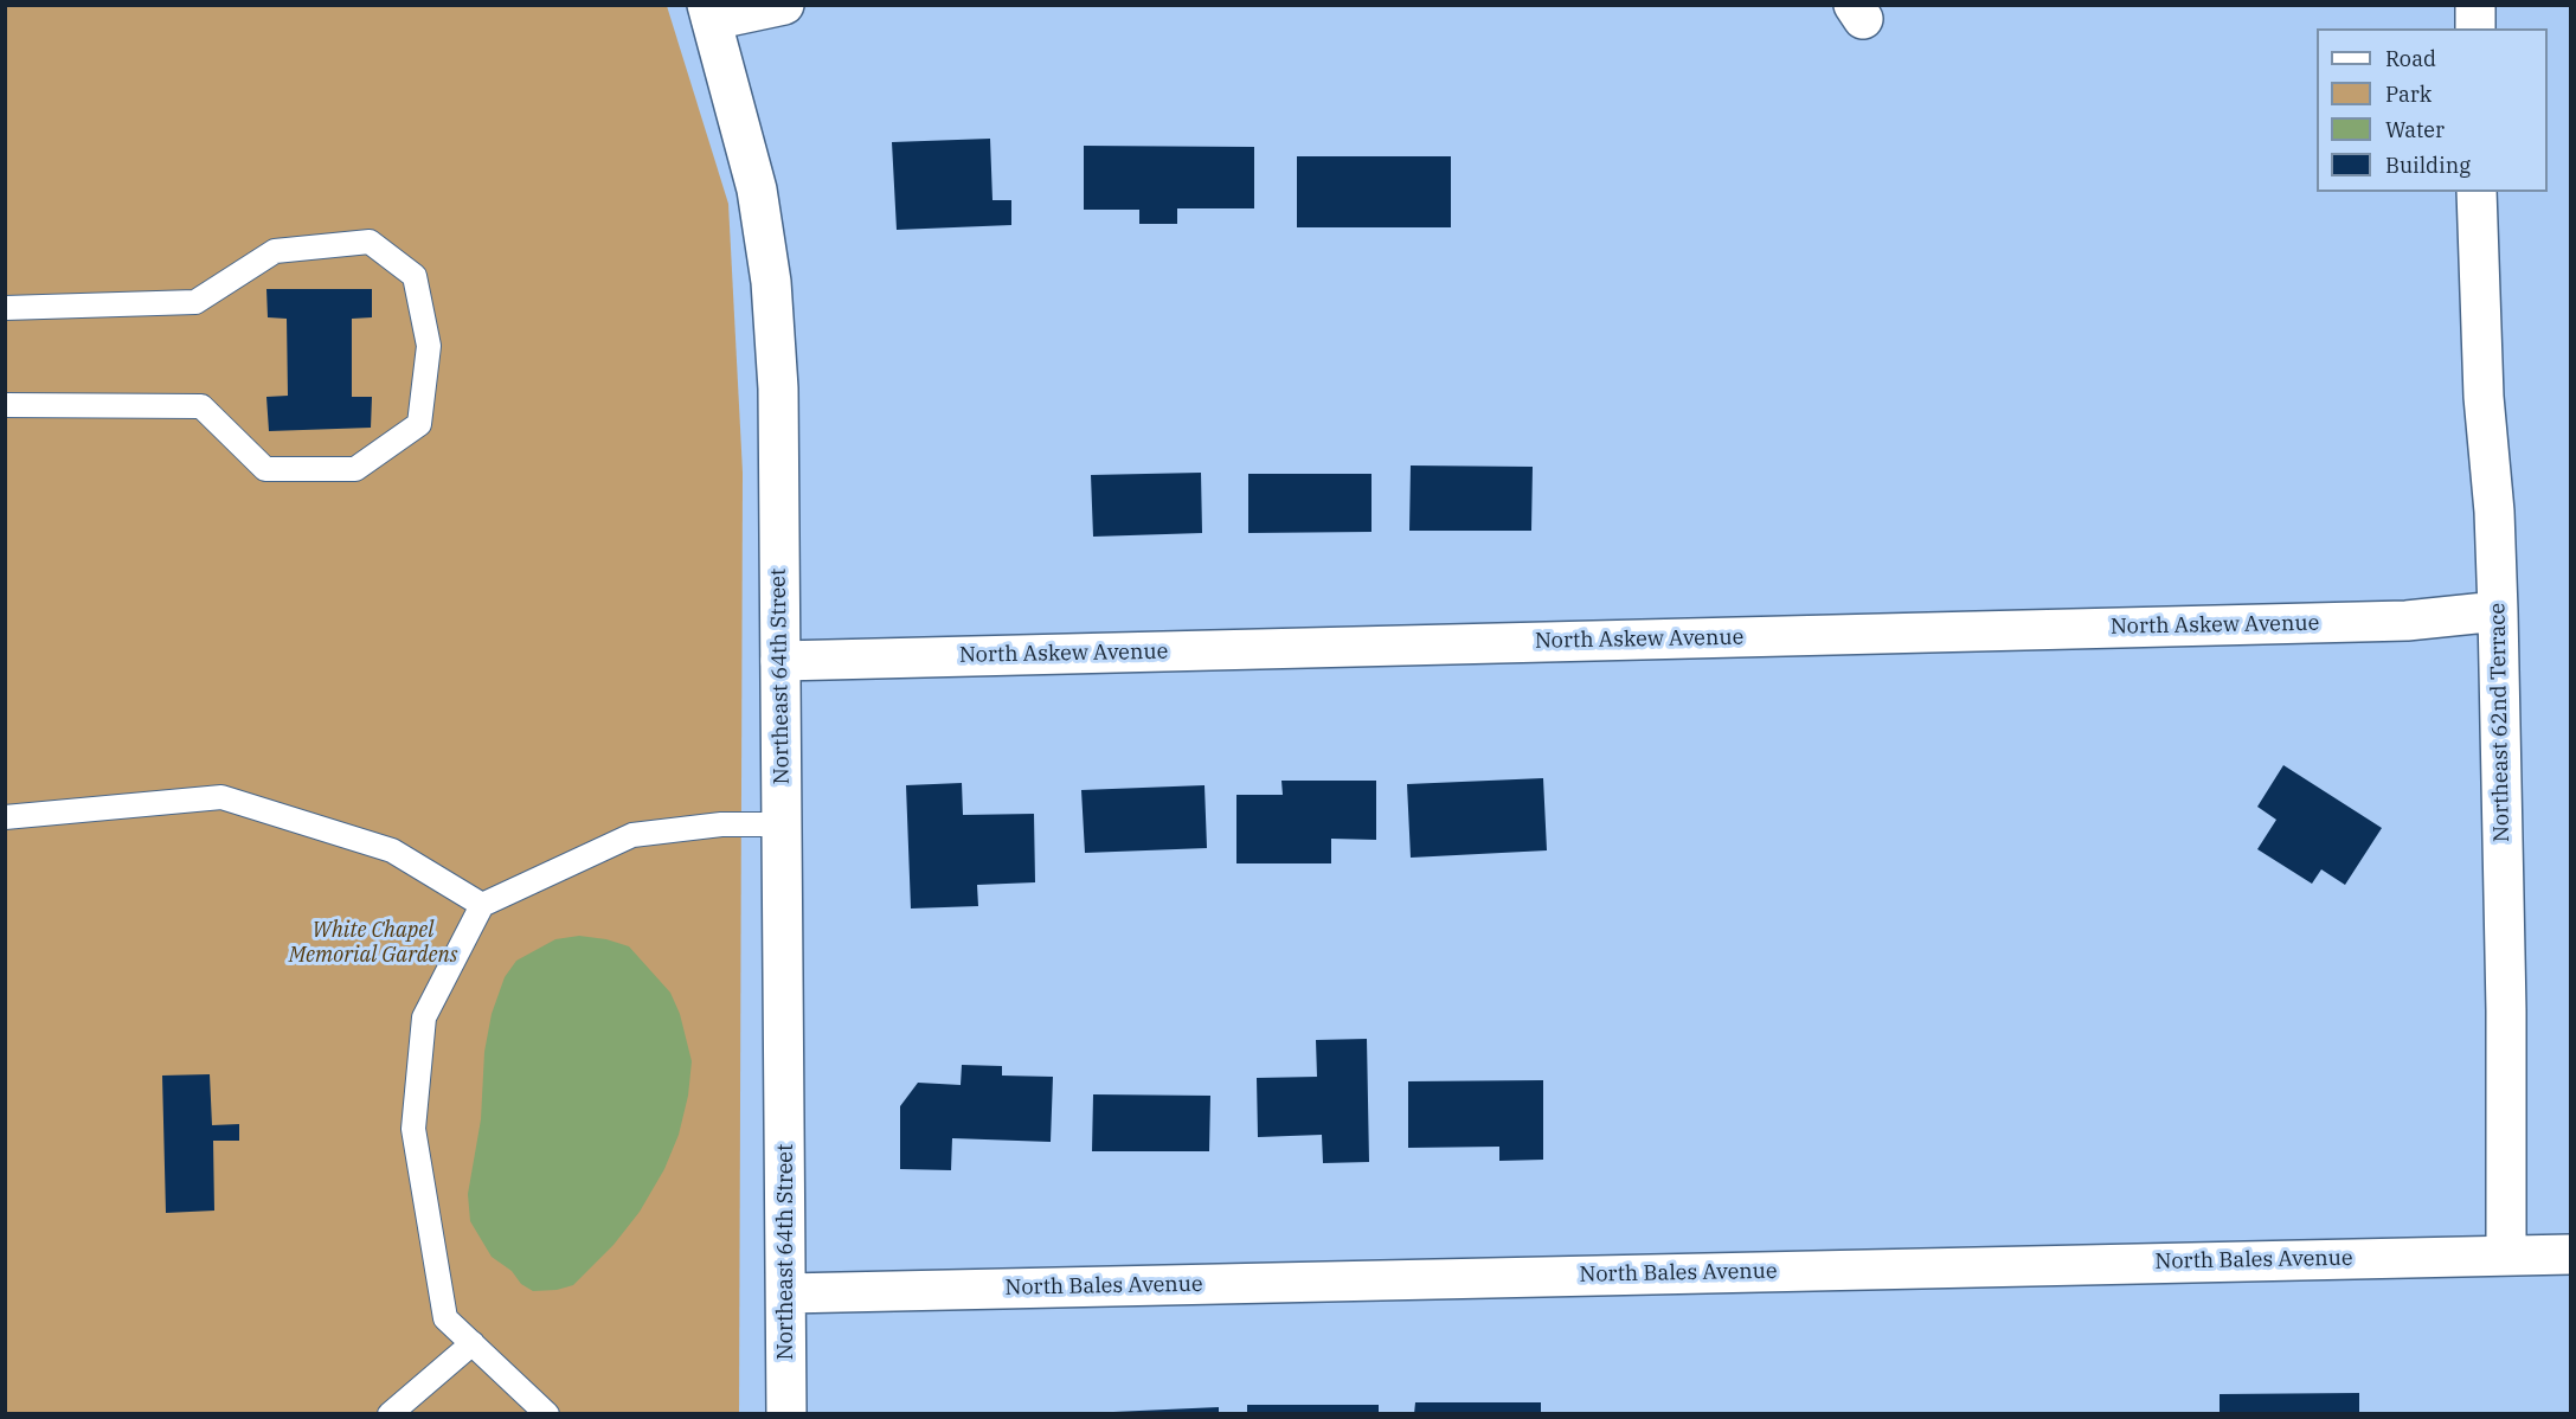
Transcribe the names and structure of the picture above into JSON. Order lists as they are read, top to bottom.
{
  "streets": {
    "street": [
      "North Askew Avenue",
      "Northeast 64th Street",
      "Northeast 62nd Terrace",
      "North Bales Avenue"
    ]
  },
  "crossings": [
    ["North Askew Avenue", "Northeast 64th Street"],
    ["North Askew Avenue", "Northeast 62nd Terrace"],
    ["Northeast 64th Street", "North Bales Avenue"],
    ["Northeast 62nd Terrace", "North Bales Avenue"]
  ],
  "parks": ["White Chapel Memorial Gardens"],
  "legend": [
    "Road",
    "Park",
    "Water",
    "Building"
  ]
}
